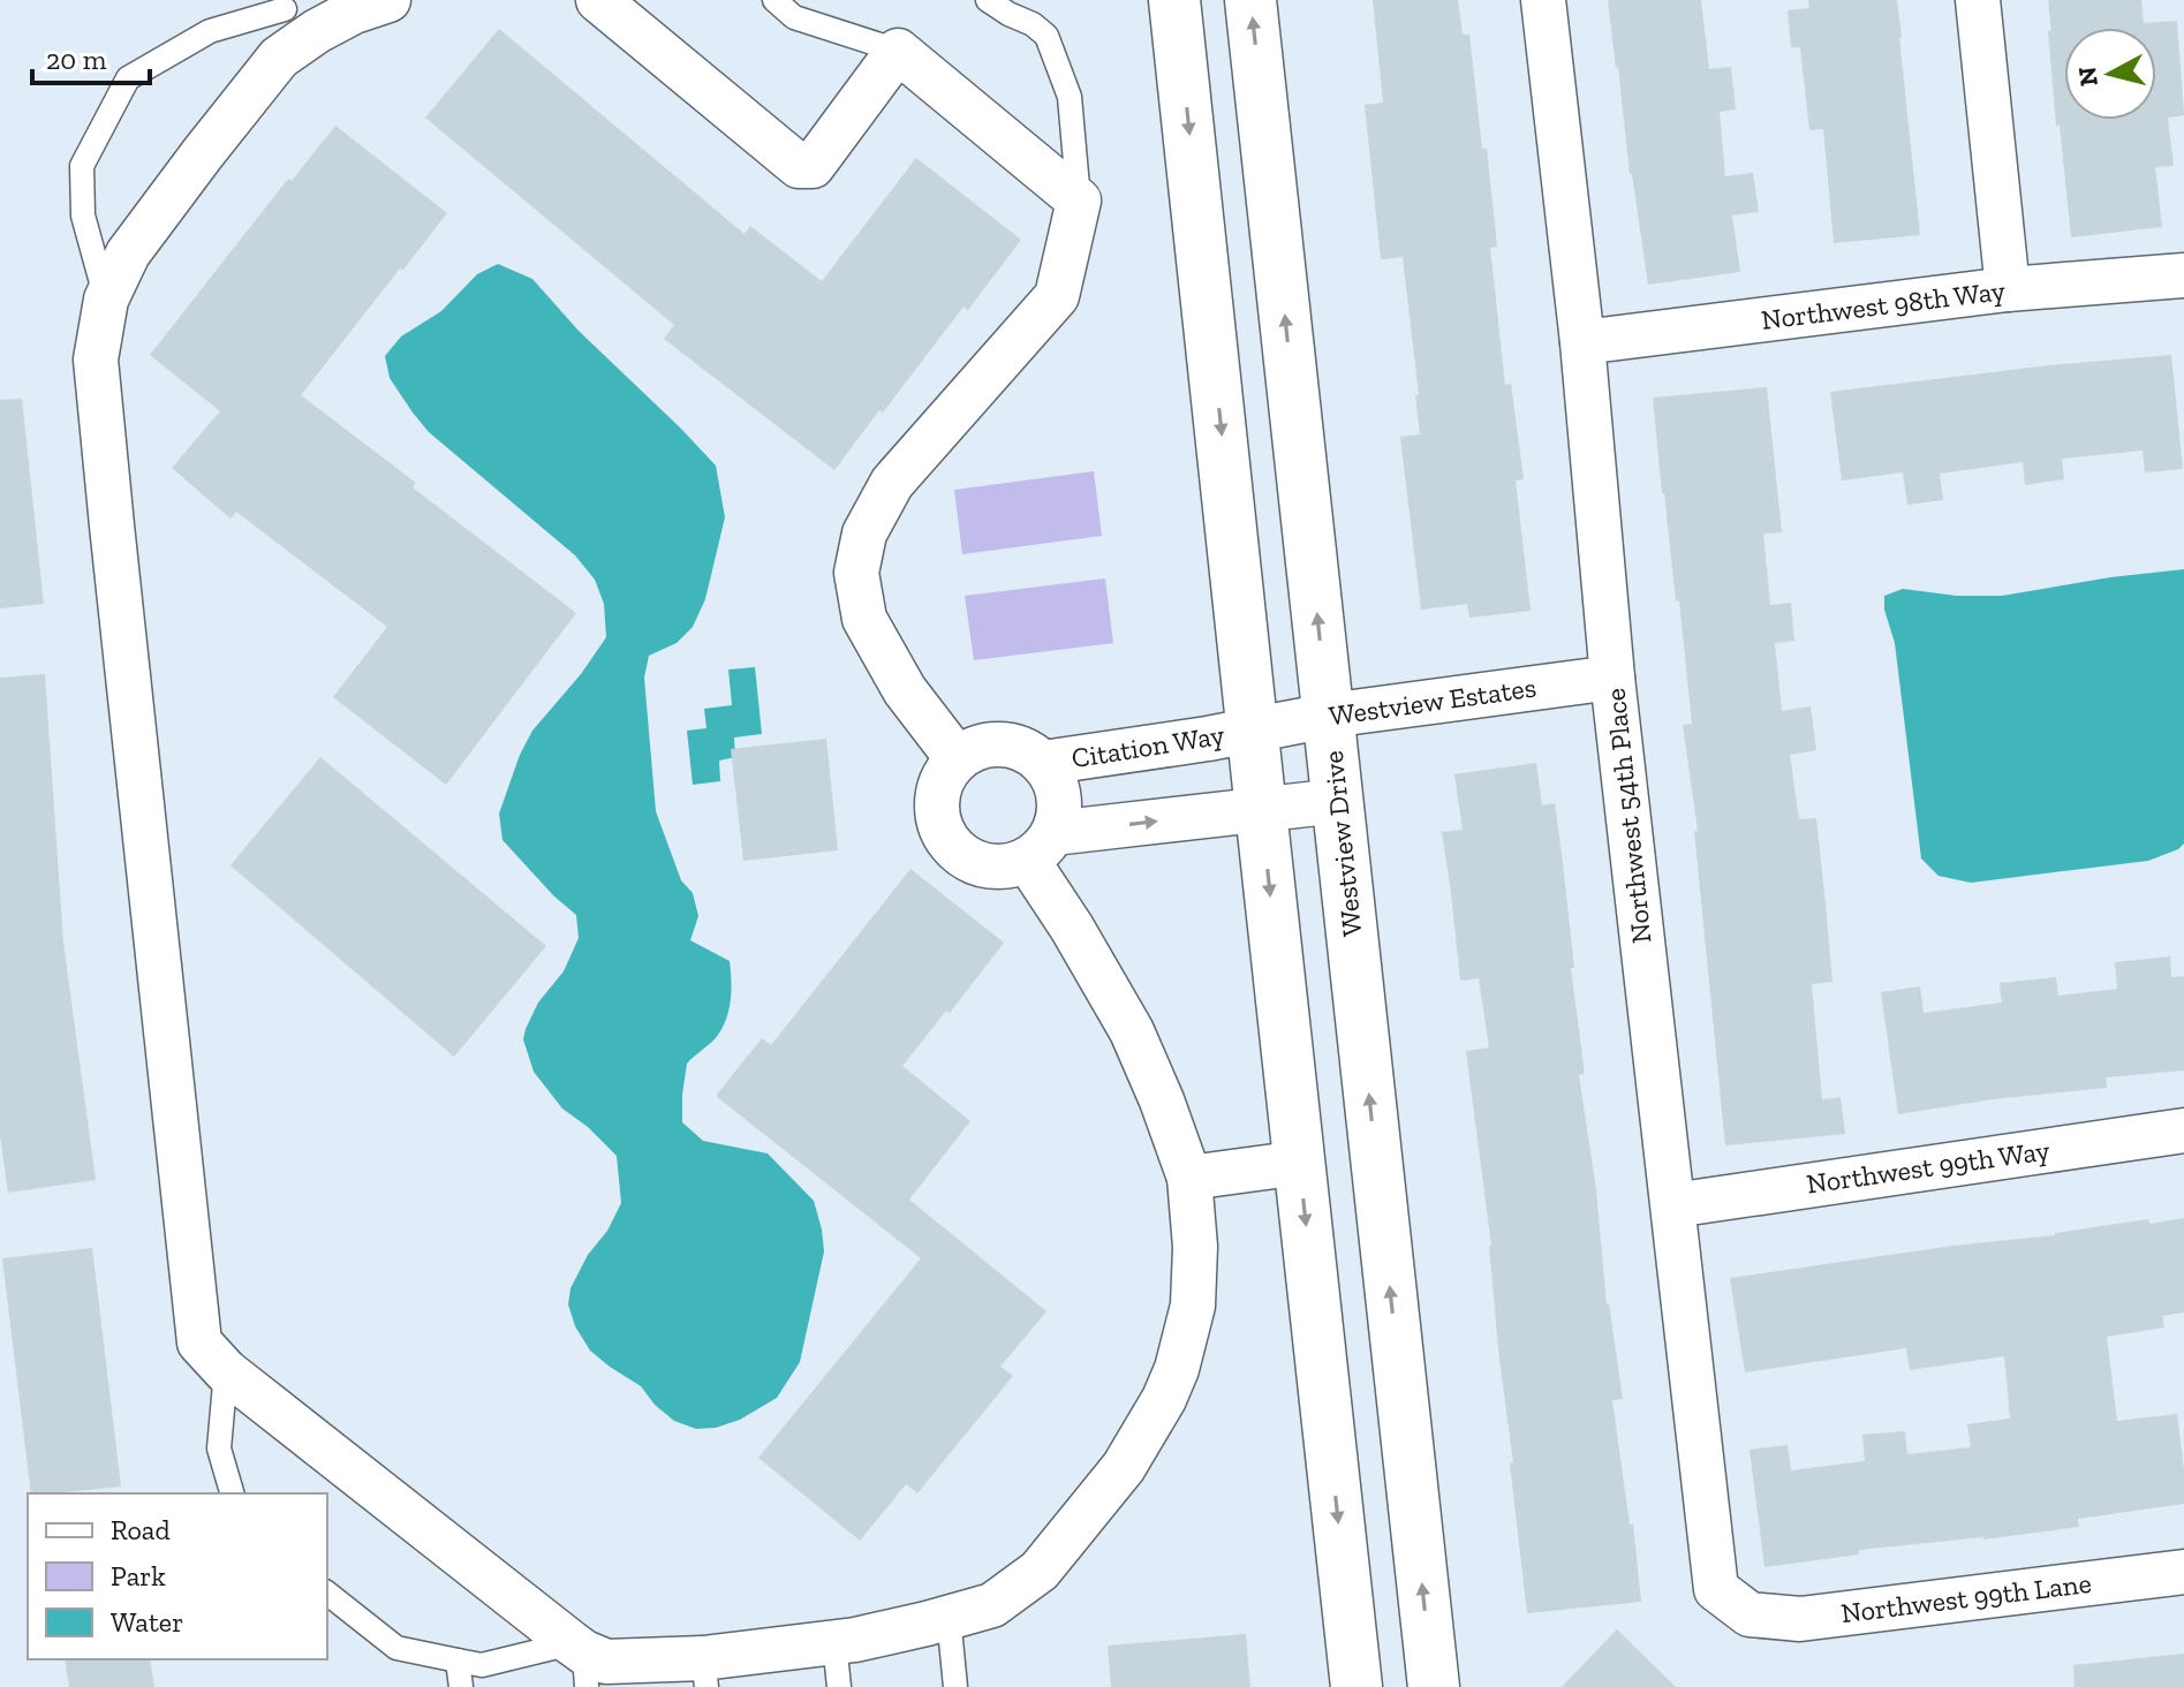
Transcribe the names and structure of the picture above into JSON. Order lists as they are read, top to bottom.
{
  "streets": {
    "street": [
      "Northwest 98th Way",
      "Westview Estates",
      "Citation Way",
      "Northwest 54th Place",
      "Westview Drive",
      "Northwest 99th Way",
      "Northwest 99th Lane"
    ]
  },
  "crossings": [
    ["Northwest 98th Way", "Northwest 54th Place"],
    ["Westview Estates", "Citation Way"],
    ["Westview Estates", "Northwest 54th Place"],
    ["Westview Estates", "Westview Drive"],
    ["Northwest 54th Place", "Northwest 99th Way"],
    ["Northwest 54th Place", "Northwest 99th Lane"]
  ],
  "legend": ["Road", "Park", "Water"],
  "scale_bar": "20 m",
  "north": "left"
}
